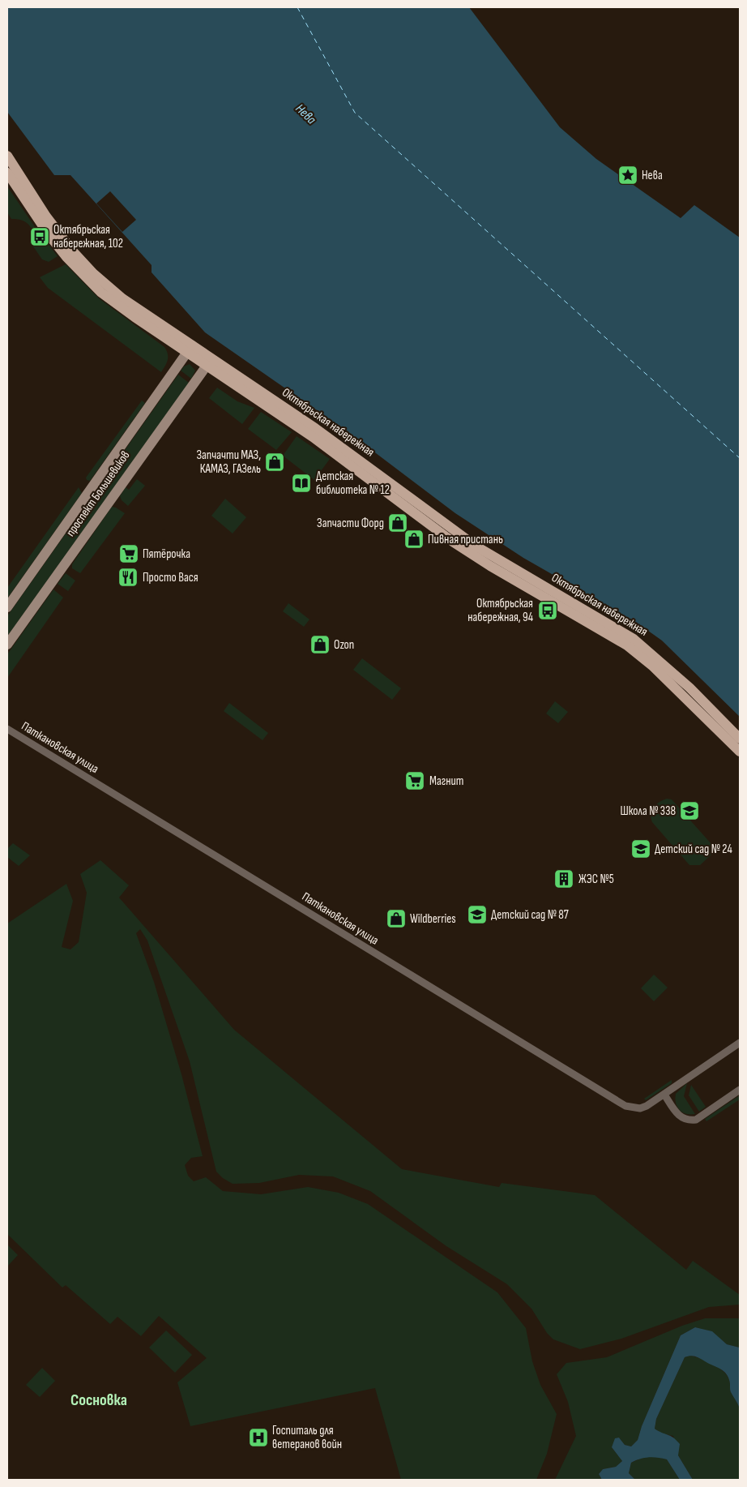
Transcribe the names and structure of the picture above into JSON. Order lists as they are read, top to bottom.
{
  "streets": {
    "main road": ["Октябрьская набережная", "проспект Большевиков"],
    "street": ["Паткановская улица"]
  },
  "crossings": [
    ["Октябрьская набережная", "проспект Большевиков"]
  ],
  "districts": ["Сосновка"],
  "water": ["Нева"],
  "places": {
    "place": ["Нева"],
    "bus stop": ["Октябрьская набережная, 102", "Октябрьская набережная, 94"],
    "shop": [
      "Запчачти МАЗ, КАМАЗ, ГАЗель",
      "Запчасти Форд",
      "Пивная пристань",
      "Ozon",
      "Wildberries"
    ],
    "library": ["Детская библиотека № 12"],
    "supermarket": ["Пятёрочка", "Магнит"],
    "restaurant": ["Просто Вася"],
    "school or university": ["Школа № 338", "Детский сад № 24", "Детский сад № 87"],
    "building": ["ЖЭС №5"],
    "hospital": ["Госпиталь для ветеранов войн"]
  }
}
